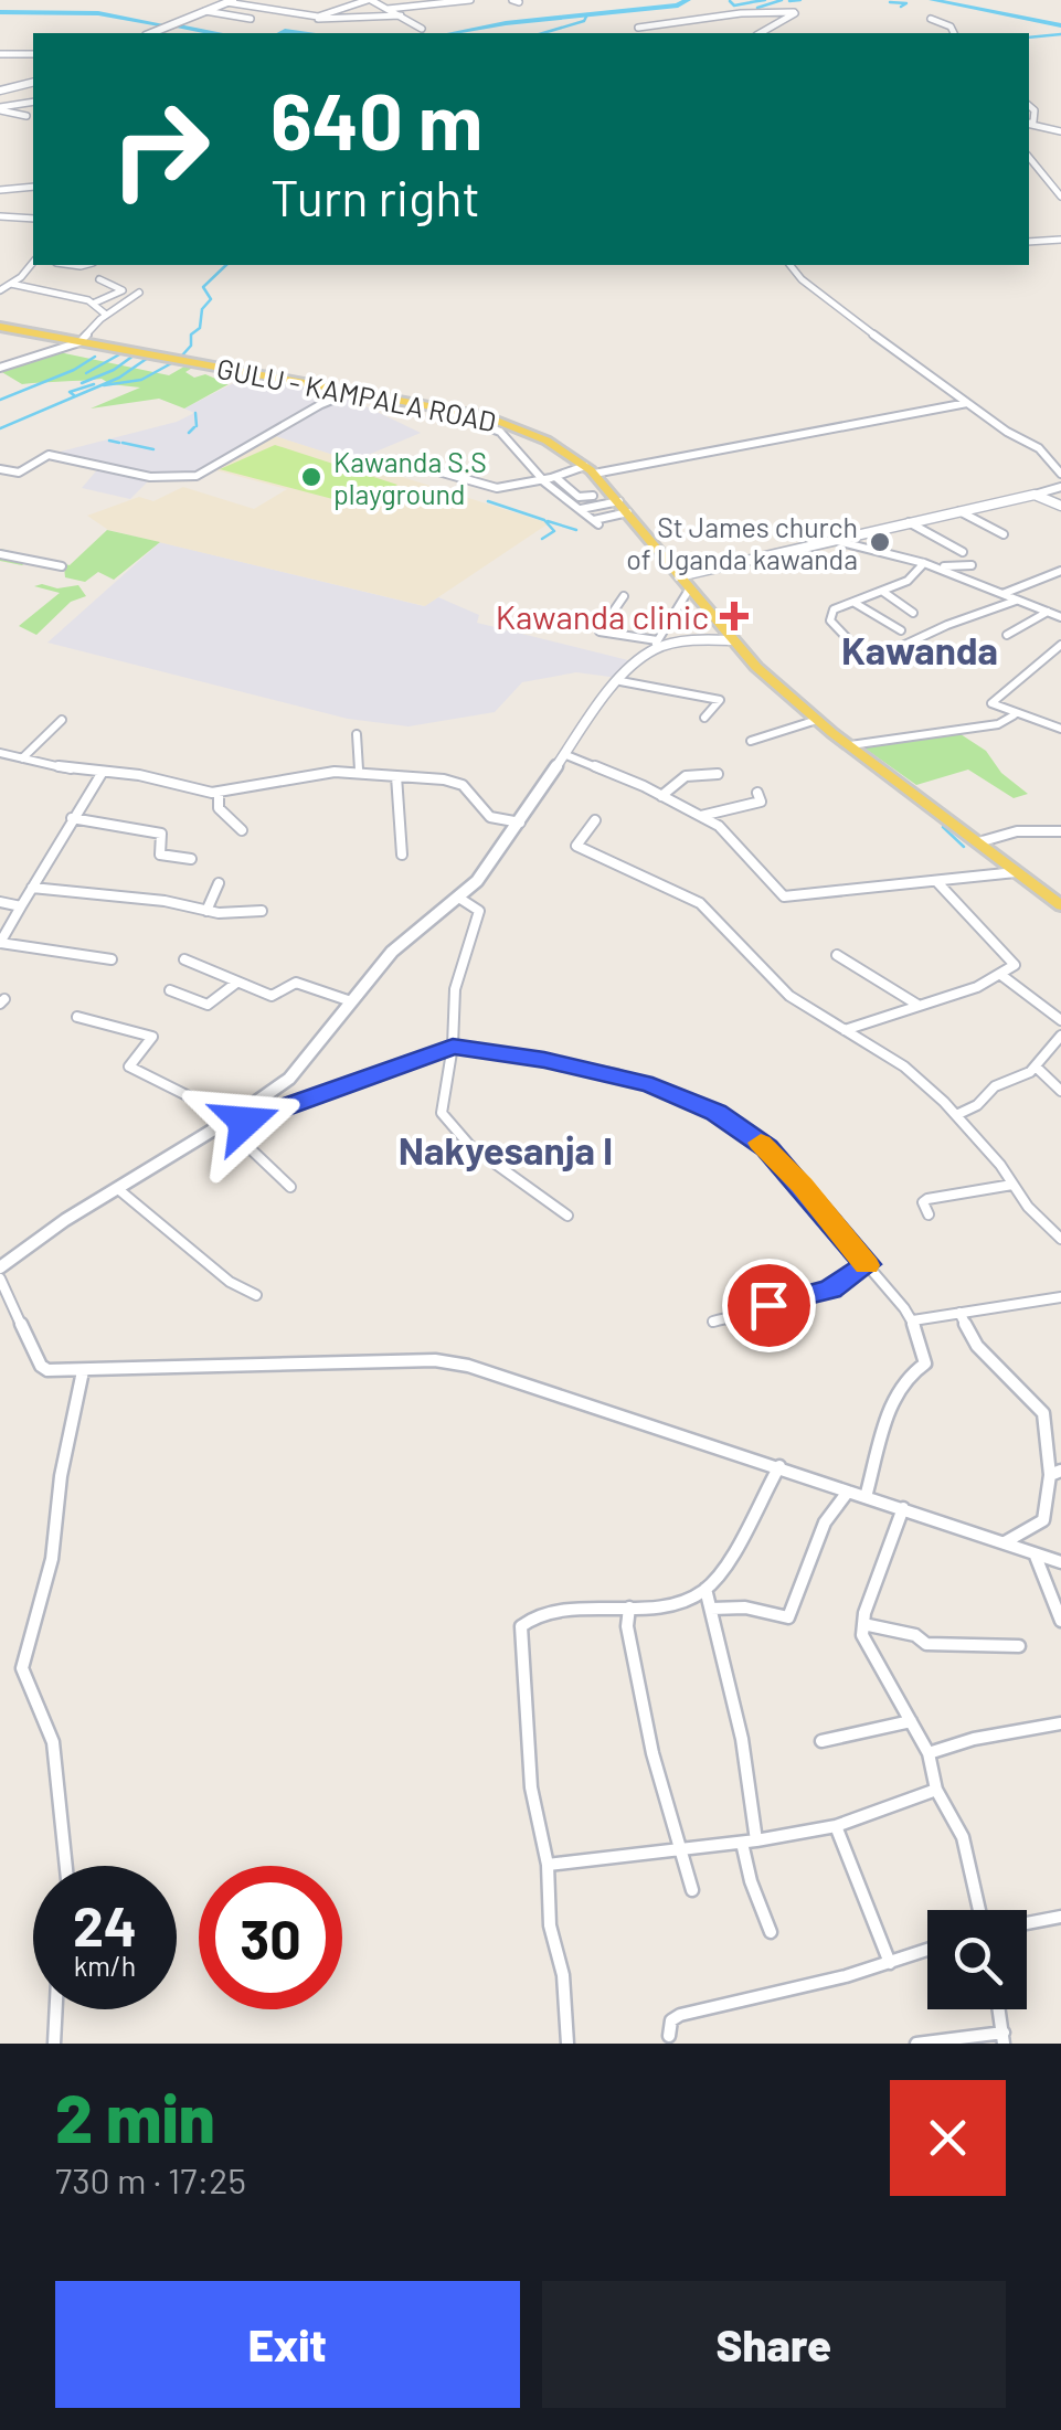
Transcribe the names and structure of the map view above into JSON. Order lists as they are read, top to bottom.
{
  "streets": {
    "main road": ["GULU - KAMPALA ROAD"]
  },
  "districts": ["Kawanda", "Nakyesanja I"],
  "places": {
    "other": ["Kawanda S.S playground", "St James church of Uganda kawanda"],
    "health": ["Kawanda clinic"]
  },
  "page": {
    "turn": ["640 m", "Turn right"],
    "speed": "24 km/h",
    "limit": "30",
    "heading": ["2 min", "730 m · 17:25"],
    "buttons": ["Exit", "Share"]
  }
}
